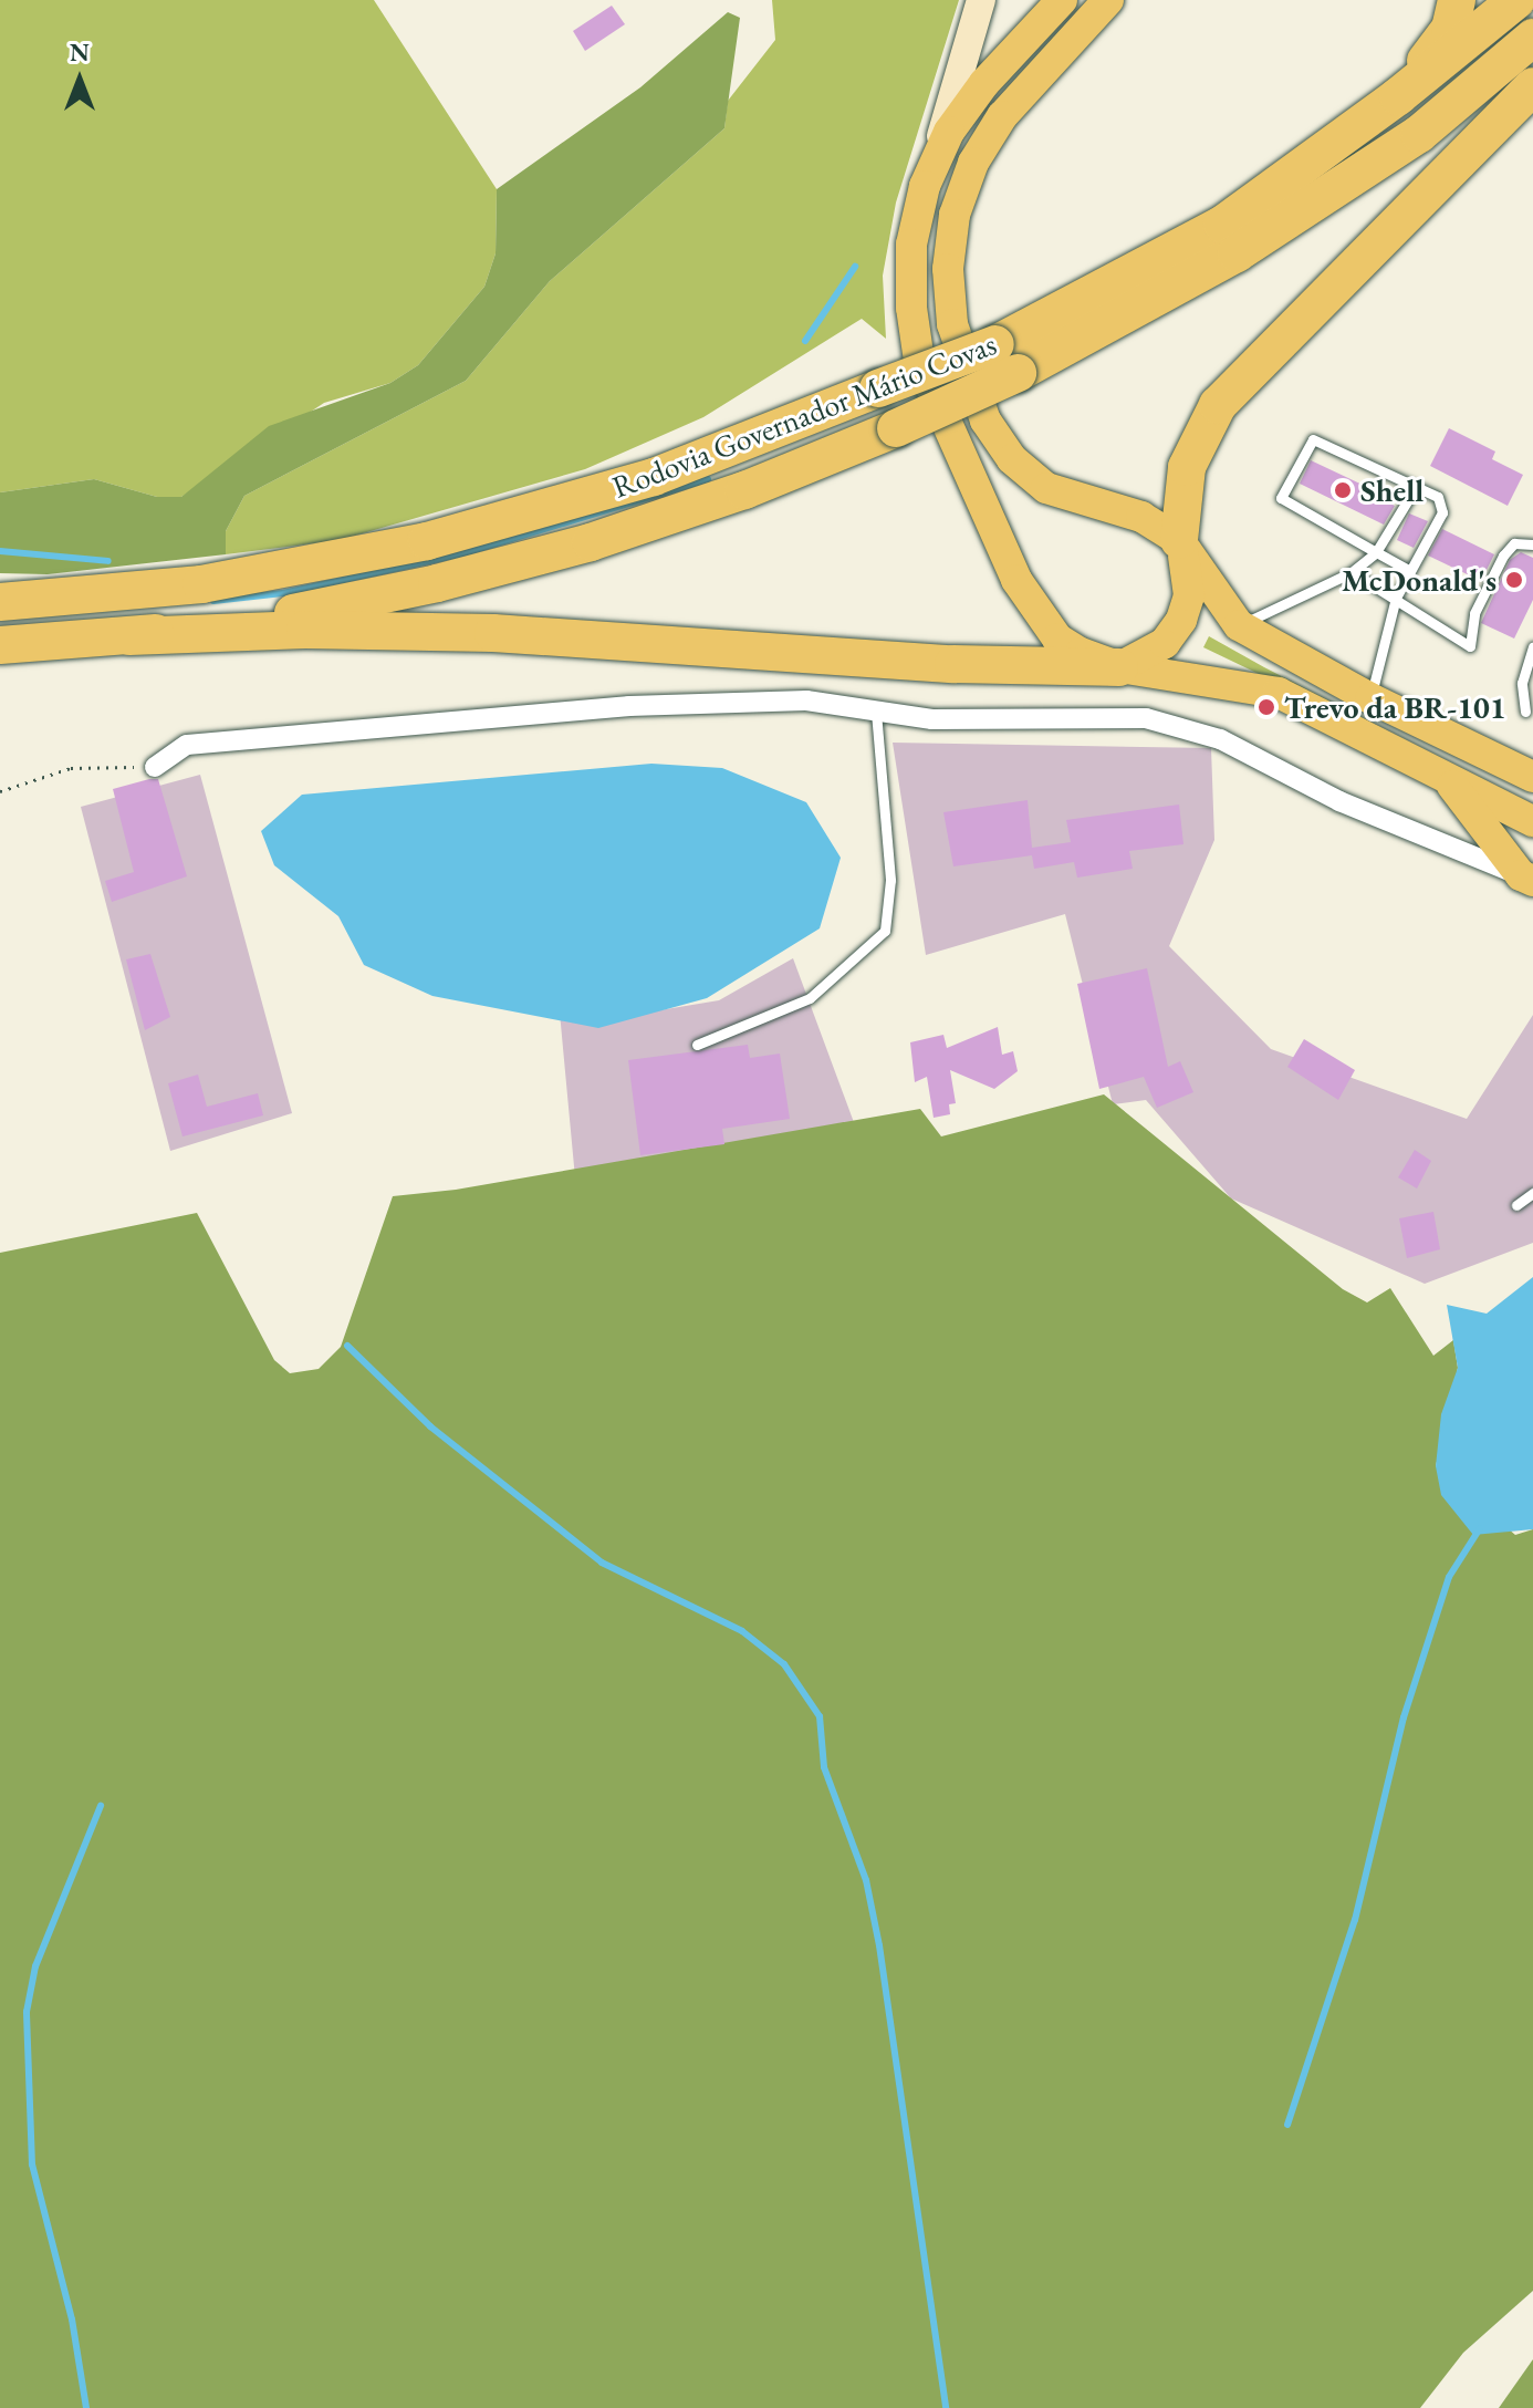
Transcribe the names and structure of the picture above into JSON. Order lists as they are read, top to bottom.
{
  "streets": {
    "highway": ["Rodovia Governador Mário Covas"]
  },
  "places": ["Shell", "McDonald's", "Trevo da BR-101"],
  "north": "top"
}
